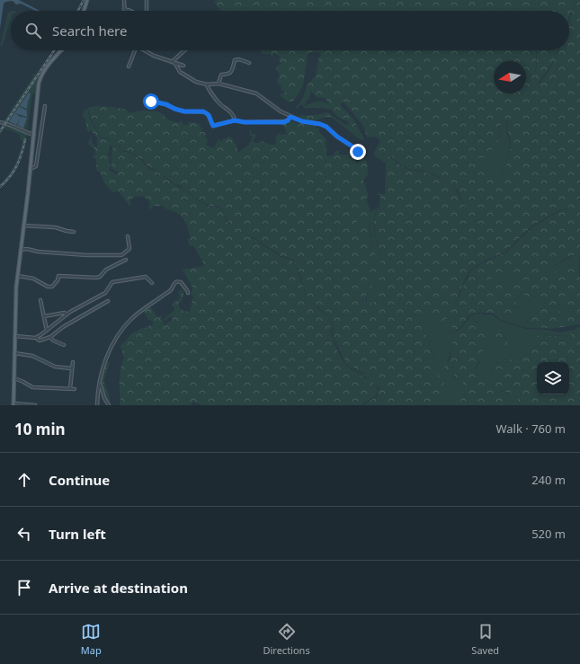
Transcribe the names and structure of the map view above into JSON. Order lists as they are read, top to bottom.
{
  "north": "left",
  "page": {
    "search": "Search here",
    "heading": ["10 min", "Walk · 760 m"],
    "list": [
      ["Continue", "240 m"],
      ["Turn left", "520 m"],
      "Arrive at destination"
    ],
    "nav": ["Map", "Directions", "Saved"]
  }
}
